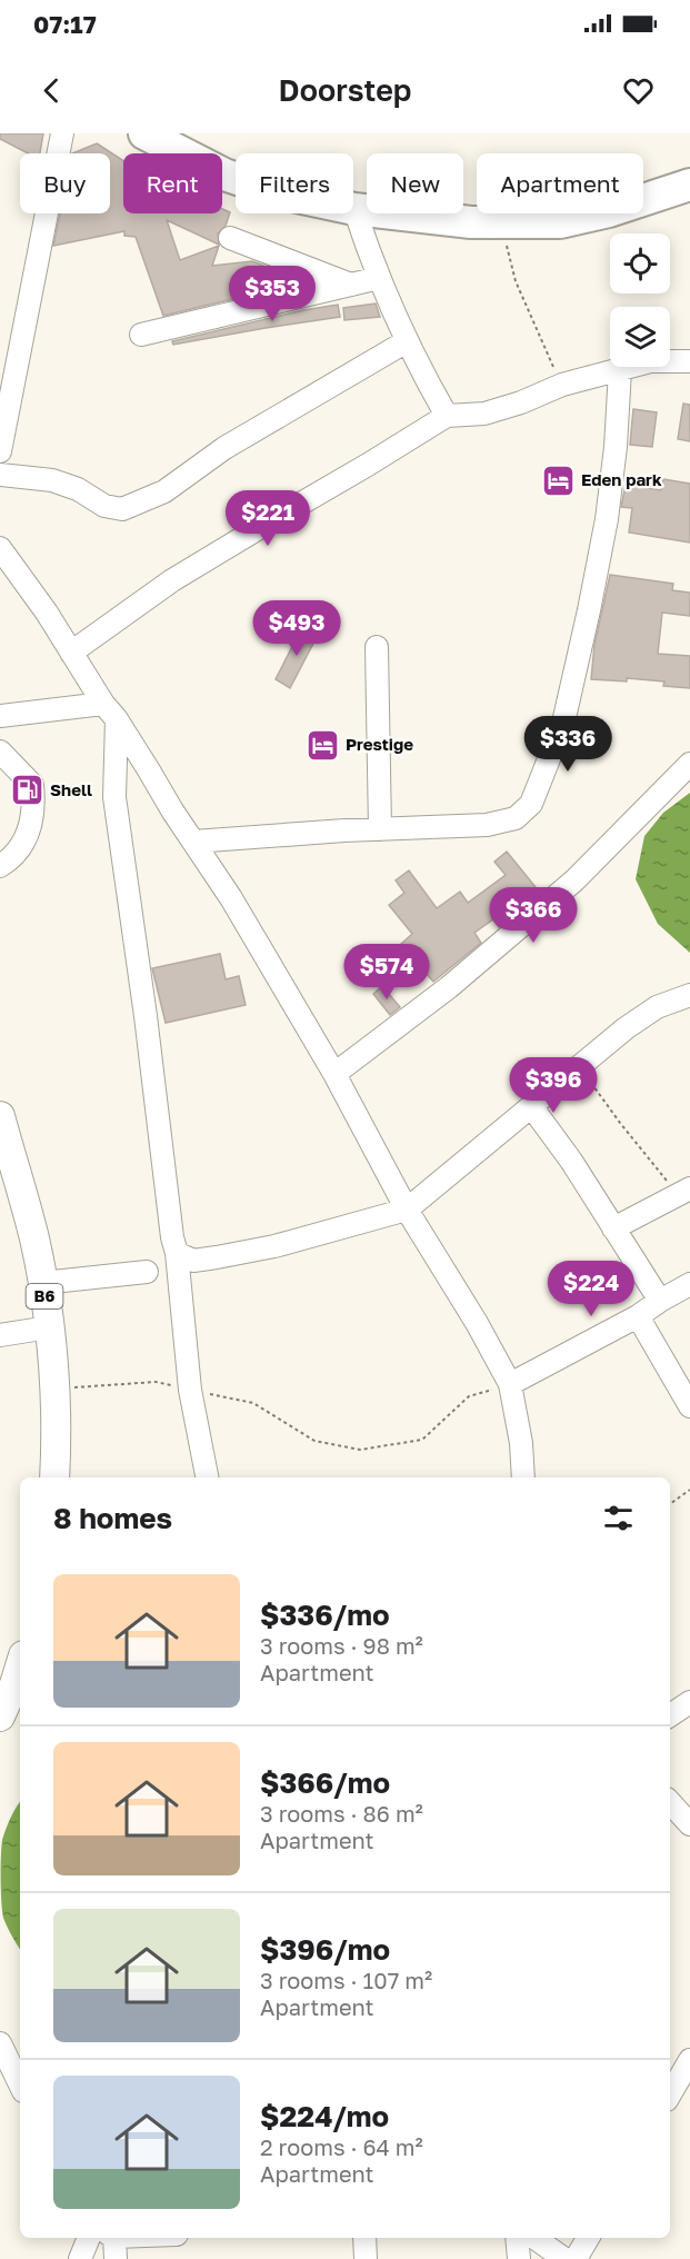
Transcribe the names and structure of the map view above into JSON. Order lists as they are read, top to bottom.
{
  "streets": {
    "main road": ["B6"]
  },
  "places": {
    "hotel": ["Eden park", "Prestige"],
    "fuel station": ["Shell"]
  },
  "page": {
    "status": "07:17",
    "header": "Doorstep",
    "chip": [
      "Buy",
      "Rent",
      "Filters",
      "New",
      "Apartment"
    ],
    "price": [
      "$353",
      "$221",
      "$493",
      "$336",
      "$366",
      "$574",
      "$396",
      "$224"
    ],
    "heading": "8 homes",
    "list": [
      {
        "name": "$336/mo",
        "note": "3 rooms · 98 m² · Apartment"
      },
      {
        "name": "$366/mo",
        "note": "3 rooms · 86 m² · Apartment"
      },
      {
        "name": "$396/mo",
        "note": "3 rooms · 107 m² · Apartment"
      },
      {
        "name": "$224/mo",
        "note": "2 rooms · 64 m² · Apartment"
      }
    ]
  }
}
